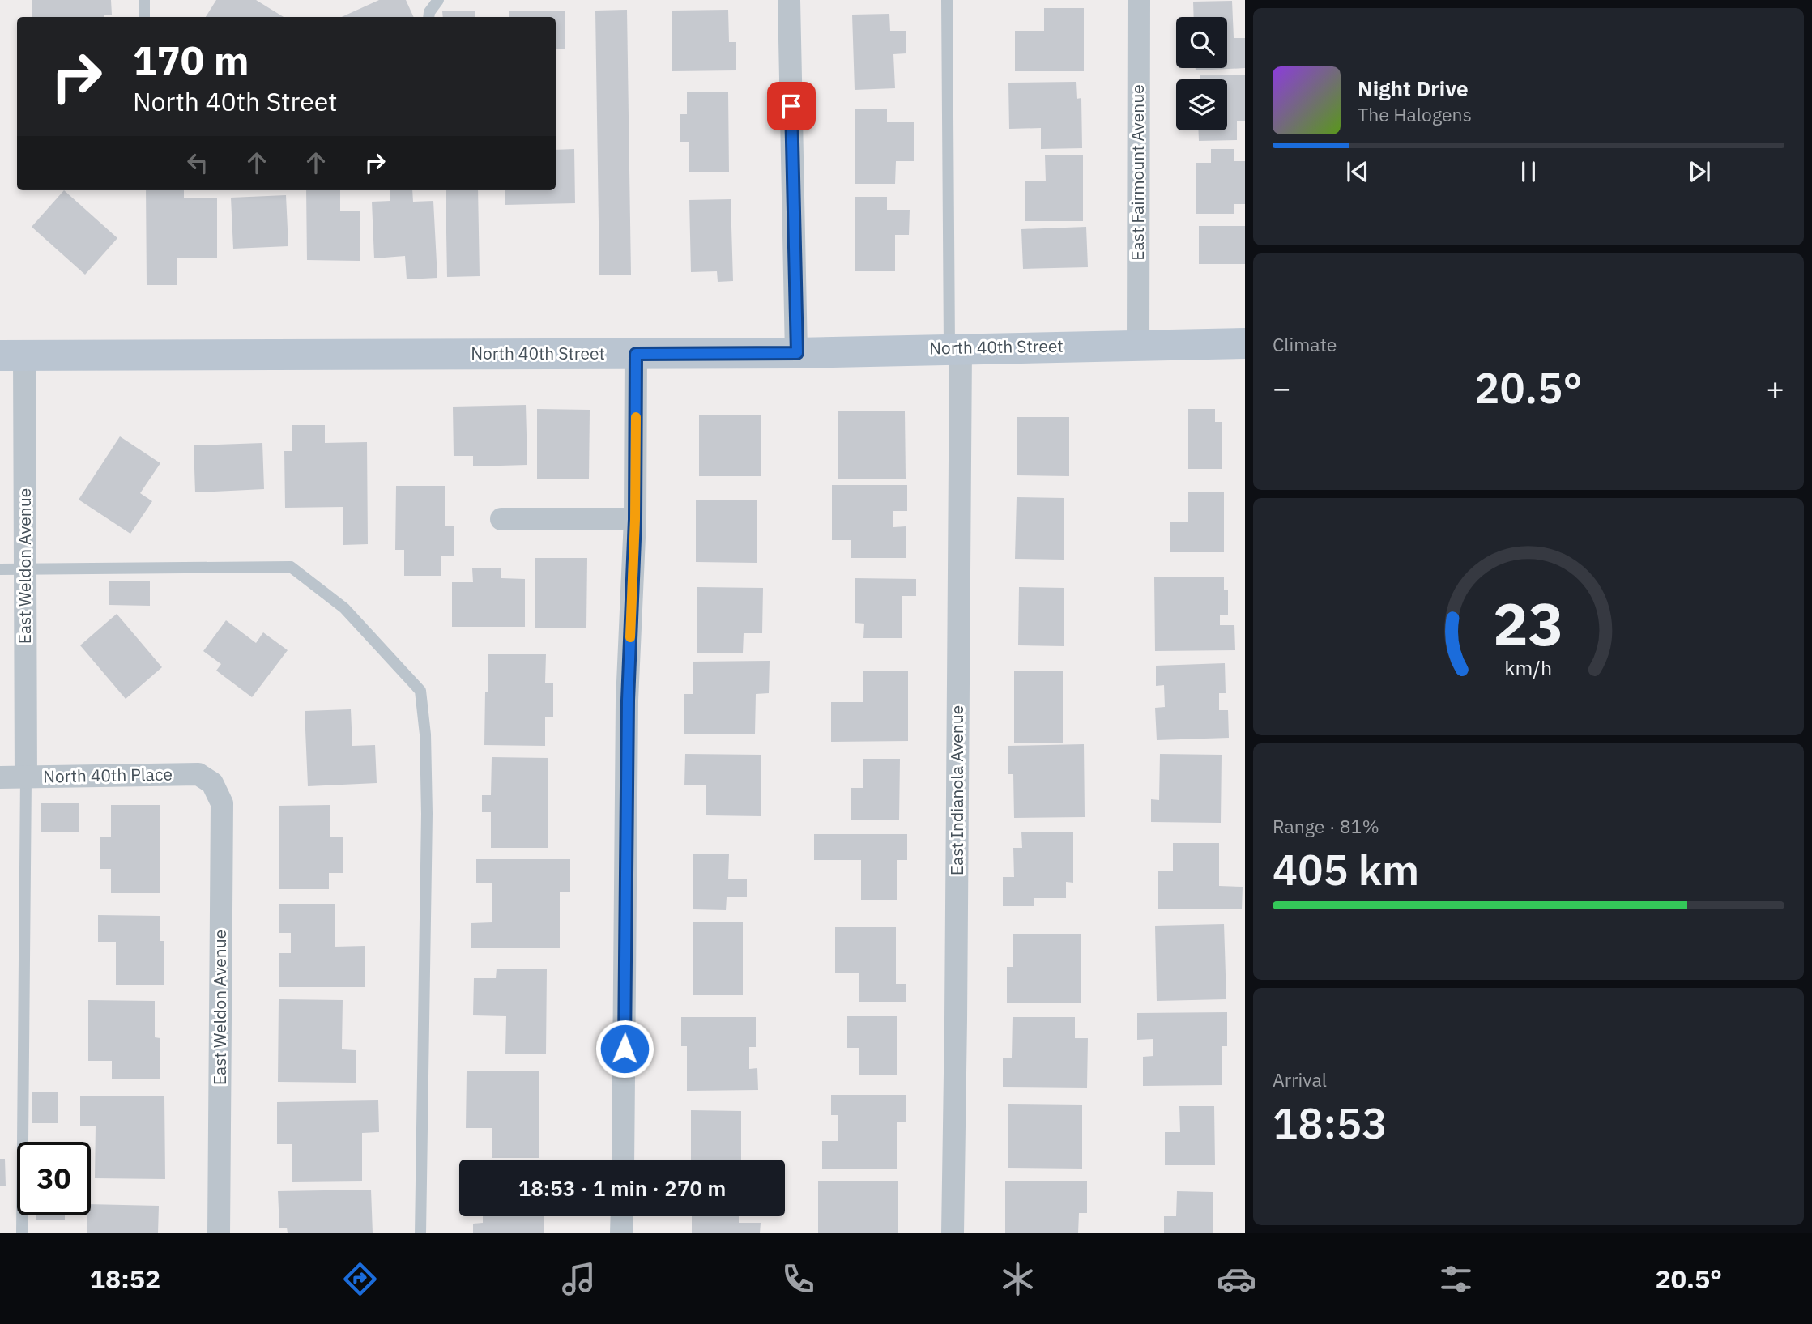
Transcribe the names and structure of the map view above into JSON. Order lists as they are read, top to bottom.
{
  "streets": {
    "main road": ["North 40th Street"],
    "street": [
      "East Fairmount Avenue",
      "East Weldon Avenue",
      "North 40th Place",
      "East Indianola Avenue"
    ]
  },
  "crossings": [
    ["East Fairmount Avenue", "North 40th Street"],
    ["North 40th Street", "East Weldon Avenue"],
    ["North 40th Street", "East Indianola Avenue"],
    ["East Weldon Avenue", "North 40th Place"]
  ],
  "page": {
    "turn": ["170 m", "North 40th Street"],
    "song": ["Night Drive", "The Halogens"],
    "tile": [
      "Climate",
      ["Range · 81%", "405 km"],
      ["Arrival", "18:53"]
    ],
    "heat": ["−", "20.5°", "+"],
    "limit": "30",
    "trip": "18:53 · 1 min · 270 m",
    "tabs": ["18:52", "20.5°"],
    "gauge": ["23", "km/h"]
  }
}
